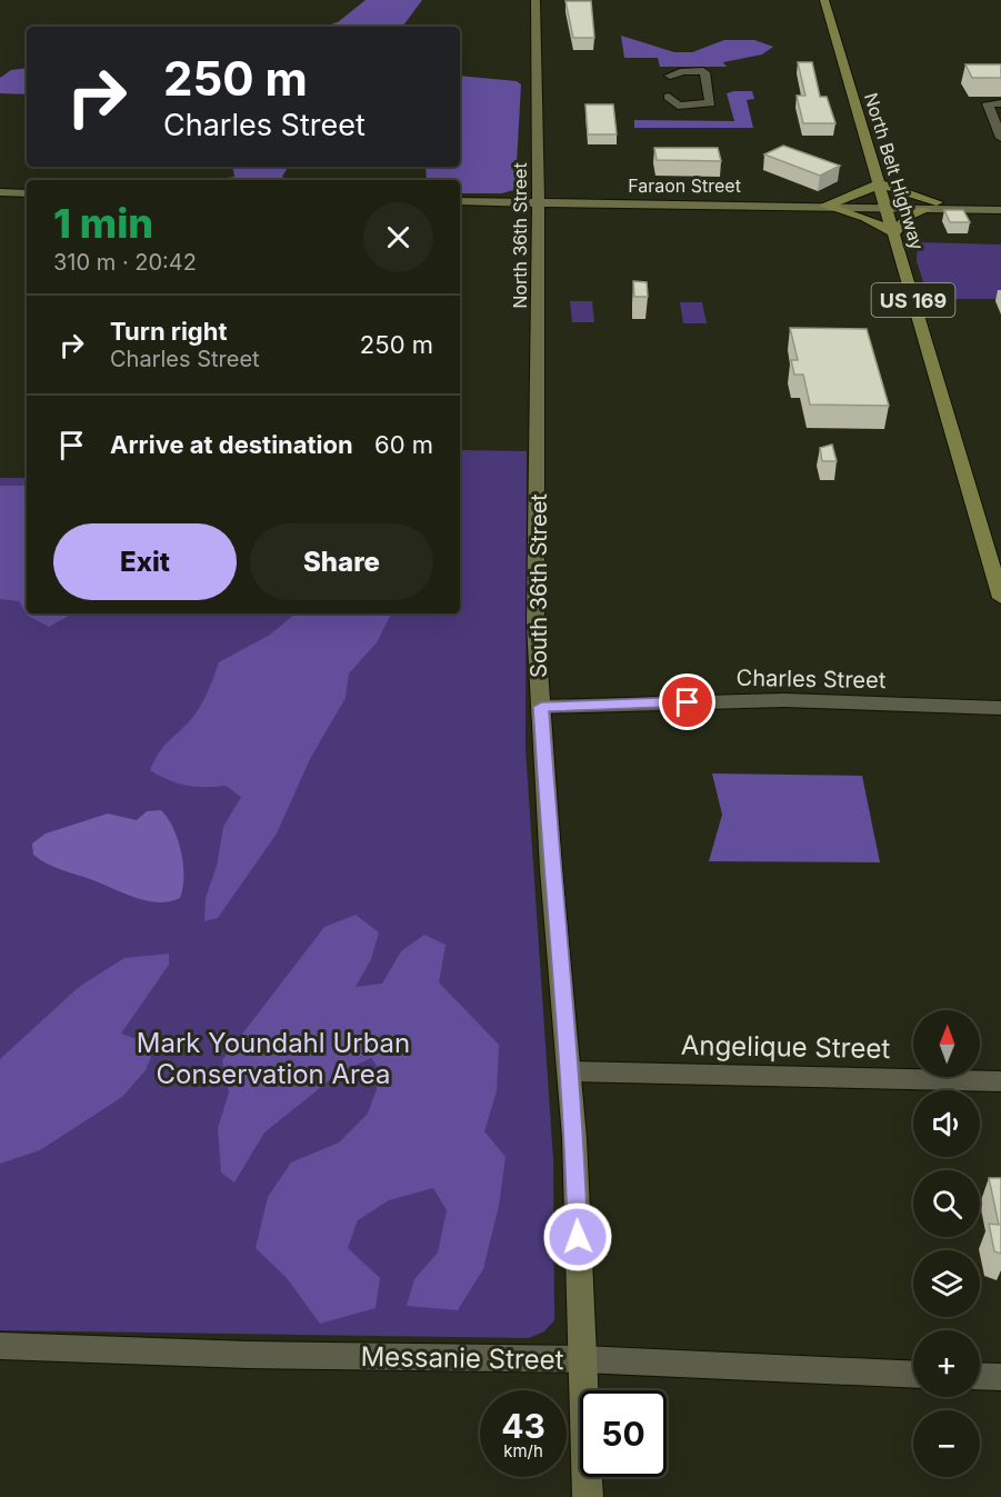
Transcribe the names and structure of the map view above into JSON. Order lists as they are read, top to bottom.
{
  "streets": {
    "main road": [
      "North Belt Highway",
      "Faraon Street",
      "North 36th Street",
      "US 169",
      "South 36th Street"
    ],
    "street": ["Charles Street", "Angelique Street", "Messanie Street"]
  },
  "crossings": [
    ["North Belt Highway", "Faraon Street"],
    ["Faraon Street", "North 36th Street"],
    ["North 36th Street", "South 36th Street"],
    ["South 36th Street", "Charles Street"],
    ["South 36th Street", "Angelique Street"],
    ["South 36th Street", "Messanie Street"]
  ],
  "parks": ["Mark Youndahl Urban Conservation Area"],
  "north": "top",
  "page": {
    "turn": ["250 m", "Charles Street"],
    "heading": ["1 min", "310 m · 20:42"],
    "list": [
      {
        "name": "Turn right",
        "note": "Charles Street",
        "value": "250 m"
      },
      {
        "name": "Arrive at destination",
        "value": "60 m"
      }
    ],
    "buttons": ["Exit", "Share"],
    "map_buttons": ["+", "−"],
    "speed": "43 km/h",
    "limit": "50"
  }
}
